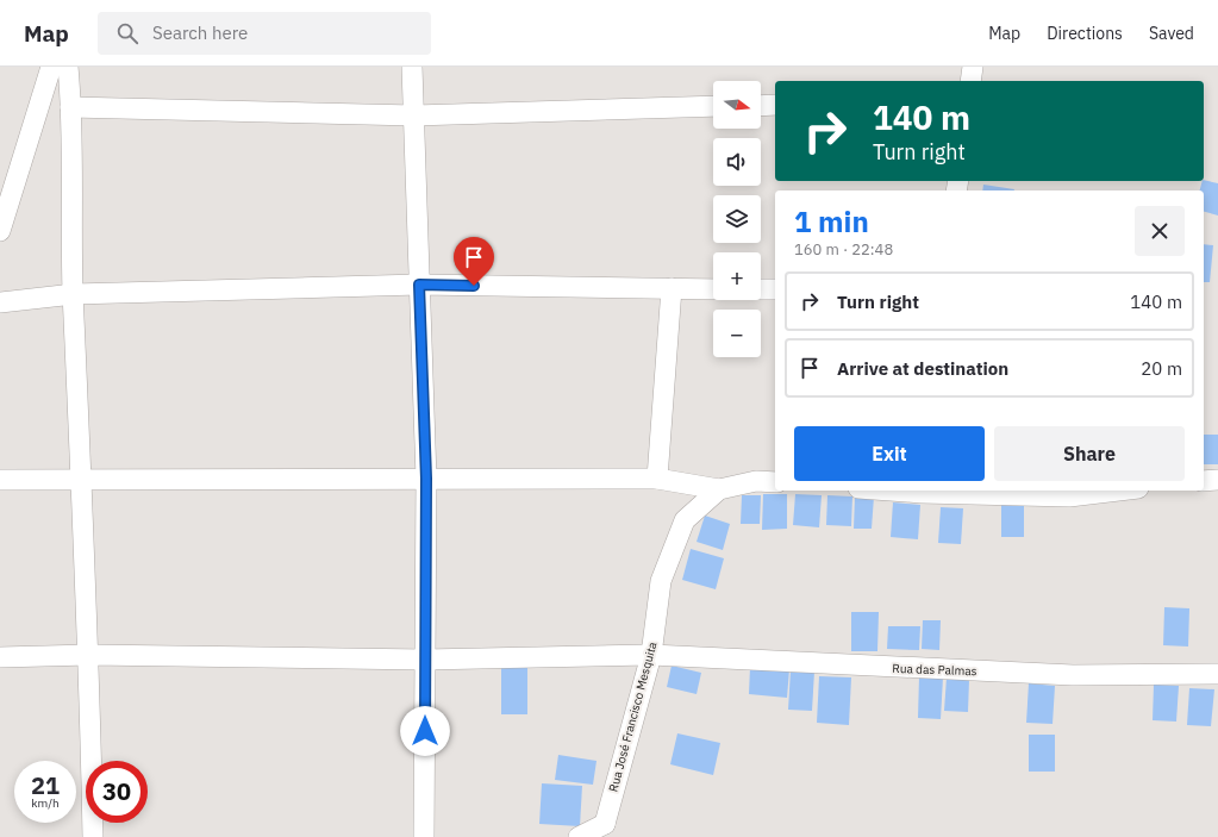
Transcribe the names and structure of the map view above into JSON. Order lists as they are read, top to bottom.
{
  "streets": {
    "street": ["Rua das Palmas", "Rua José Francisco Mesquita"]
  },
  "crossings": [
    ["Rua das Palmas", "Rua José Francisco Mesquita"]
  ],
  "north": "right",
  "page": {
    "header": "Map",
    "search": "Search here",
    "nav": ["Map", "Directions", "Saved"],
    "map_buttons": ["+", "−"],
    "turn": ["140 m", "Turn right"],
    "heading": ["1 min", "160 m · 22:48"],
    "list": [
      {
        "name": "Turn right",
        "value": "140 m"
      },
      {
        "name": "Arrive at destination",
        "value": "20 m"
      }
    ],
    "buttons": ["Exit", "Share"],
    "speed": "21 km/h",
    "limit": "30"
  }
}
